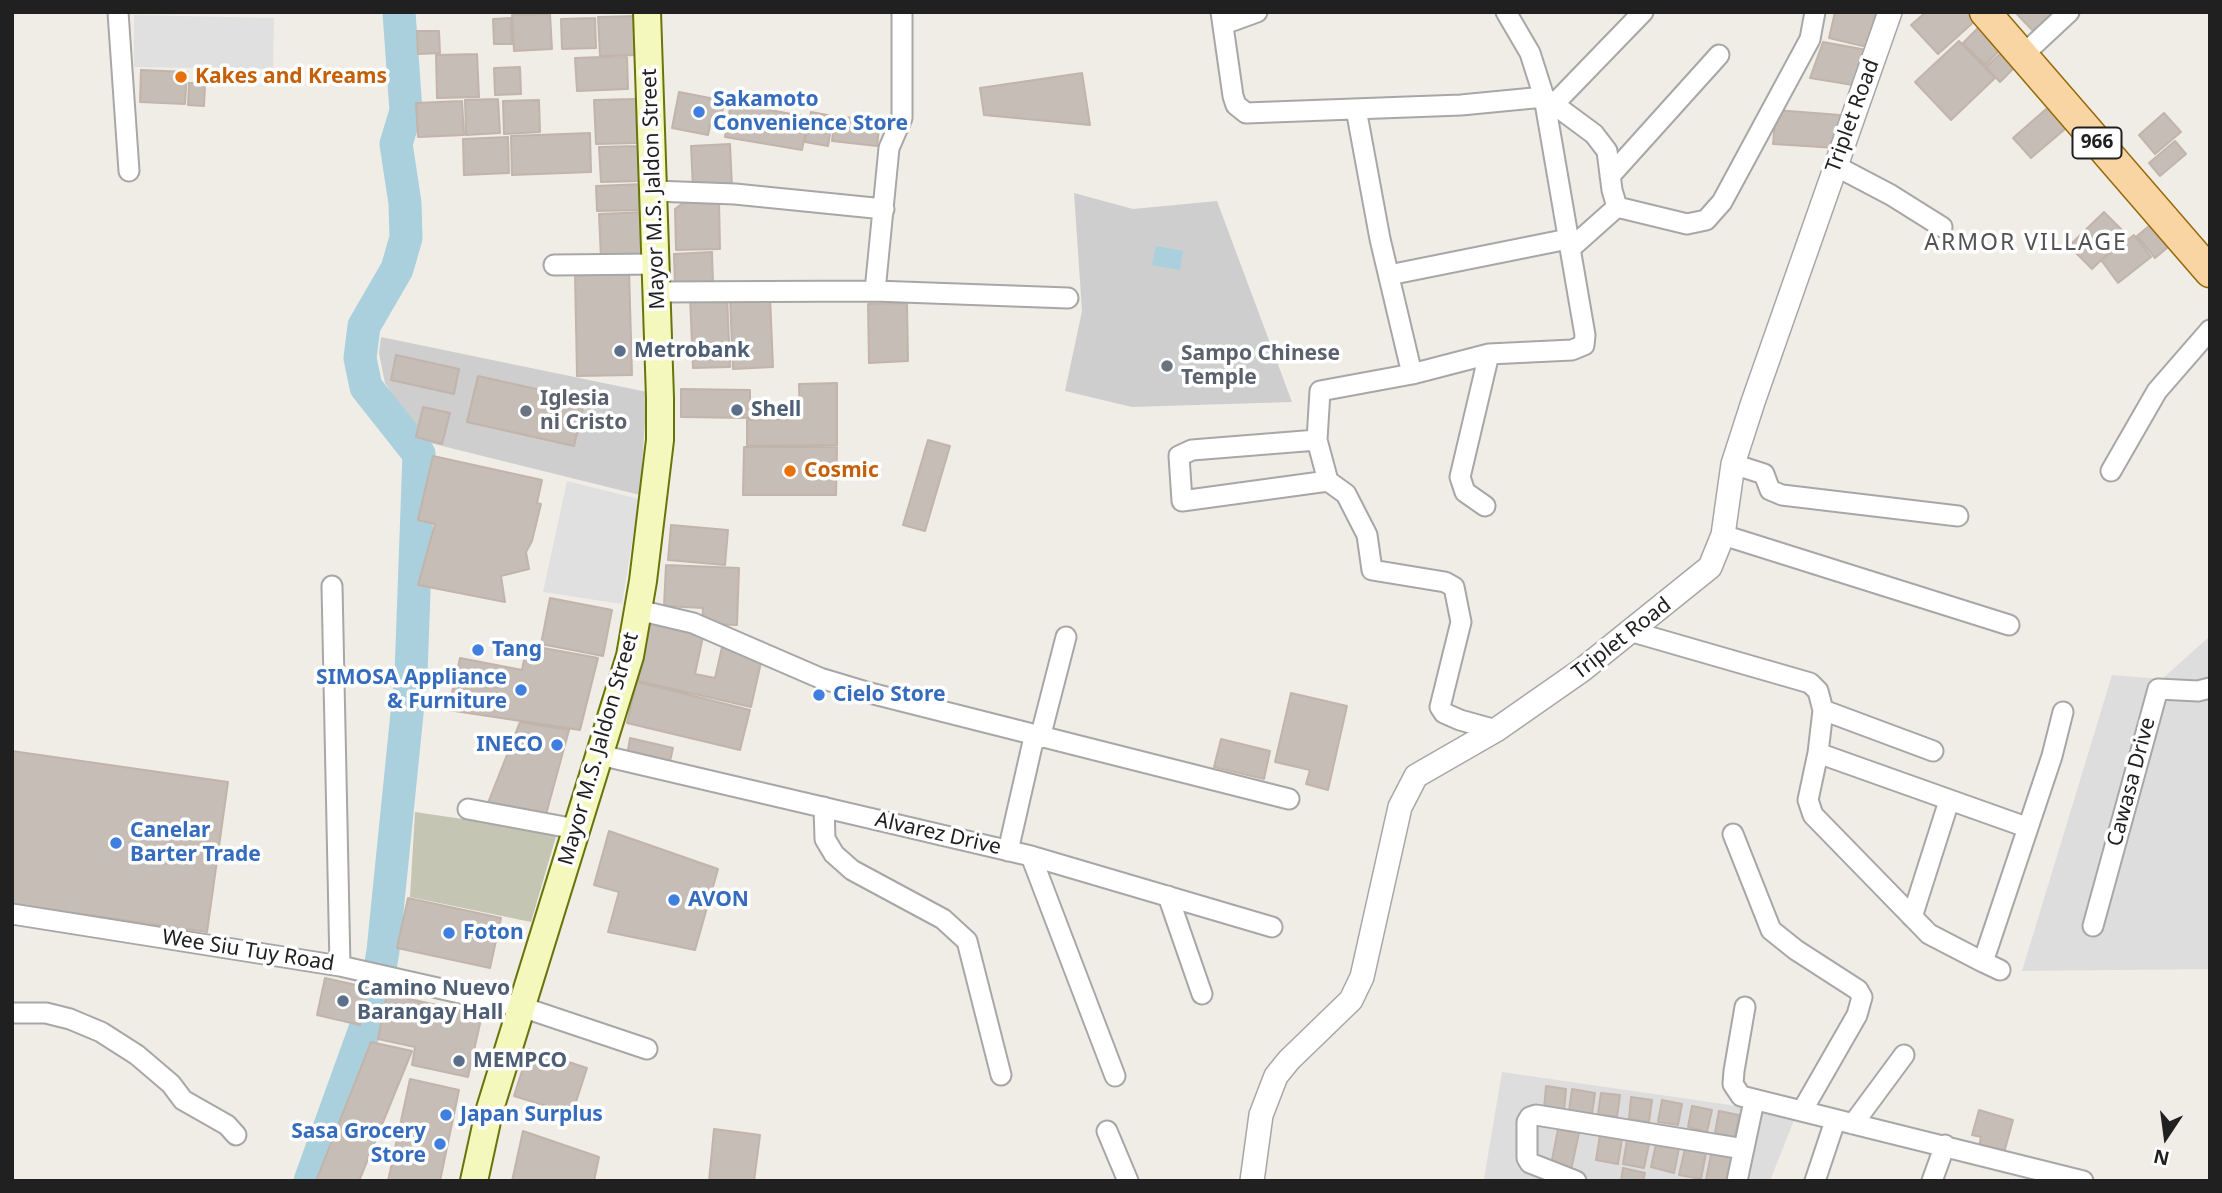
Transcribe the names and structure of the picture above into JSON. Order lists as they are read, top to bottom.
{
  "streets": {
    "main road": ["966", "Mayor M.S. Jaldon Street"],
    "street": [
      "Triplet Road",
      "Cawasa Drive",
      "Alvarez Drive",
      "Wee Siu Tuy Road"
    ]
  },
  "crossings": [
    ["Mayor M.S. Jaldon Street", "Alvarez Drive"],
    ["Mayor M.S. Jaldon Street", "Wee Siu Tuy Road"]
  ],
  "districts": ["ARMOR VILLAGE"],
  "places": [
    "Kakes and Kreams",
    "Sakamoto Convenience Store",
    "Metrobank",
    "Sampo Chinese Temple",
    "Shell",
    "Iglesia ni Cristo",
    "Cosmic",
    "Tang",
    "SIMOSA Appliance & Furniture",
    "Cielo Store",
    "INECO",
    "Canelar Barter Trade",
    "AVON",
    "Foton",
    "Camino Nuevo Barangay Hall",
    "MEMPCO",
    "Japan Surplus",
    "Sasa Grocery Store"
  ],
  "north": "bottom"
}
